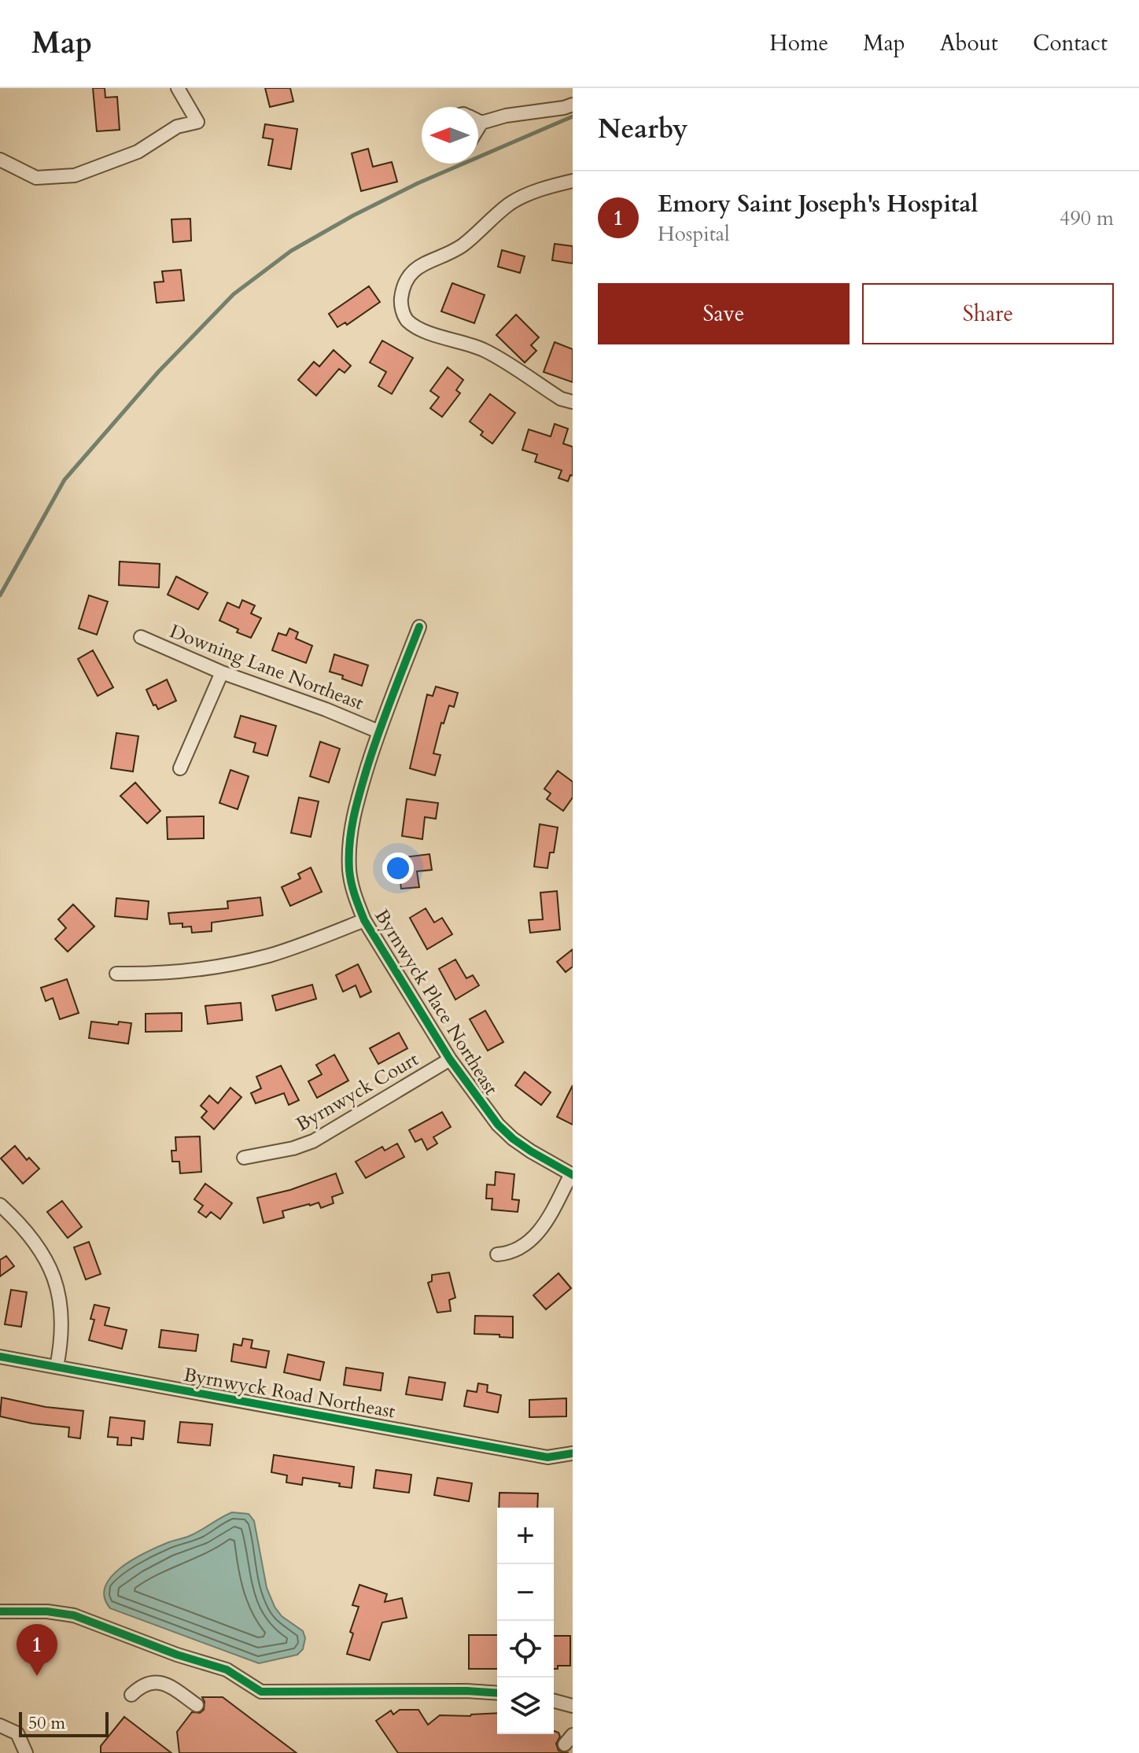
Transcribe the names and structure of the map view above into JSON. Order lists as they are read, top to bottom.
{
  "streets": {
    "street": [
      "Downing Lane Northeast",
      "Byrnwyck Place Northeast",
      "Byrnwyck Court",
      "Byrnwyck Road Northeast"
    ]
  },
  "crossings": [
    ["Downing Lane Northeast", "Byrnwyck Place Northeast"],
    ["Byrnwyck Place Northeast", "Byrnwyck Court"]
  ],
  "scale_bar": "50 m",
  "north": "left",
  "page": {
    "header": "Map",
    "nav": [
      "Home",
      "Map",
      "About",
      "Contact"
    ],
    "heading": "Nearby",
    "list": [
      {
        "mark": "1",
        "name": "Emory Saint Joseph's Hospital",
        "note": "Hospital",
        "value": "490 m"
      }
    ],
    "buttons": ["Save", "Share"],
    "map_buttons": ["+", "−"],
    "pins": "1",
    "scale": "50 m"
  }
}
